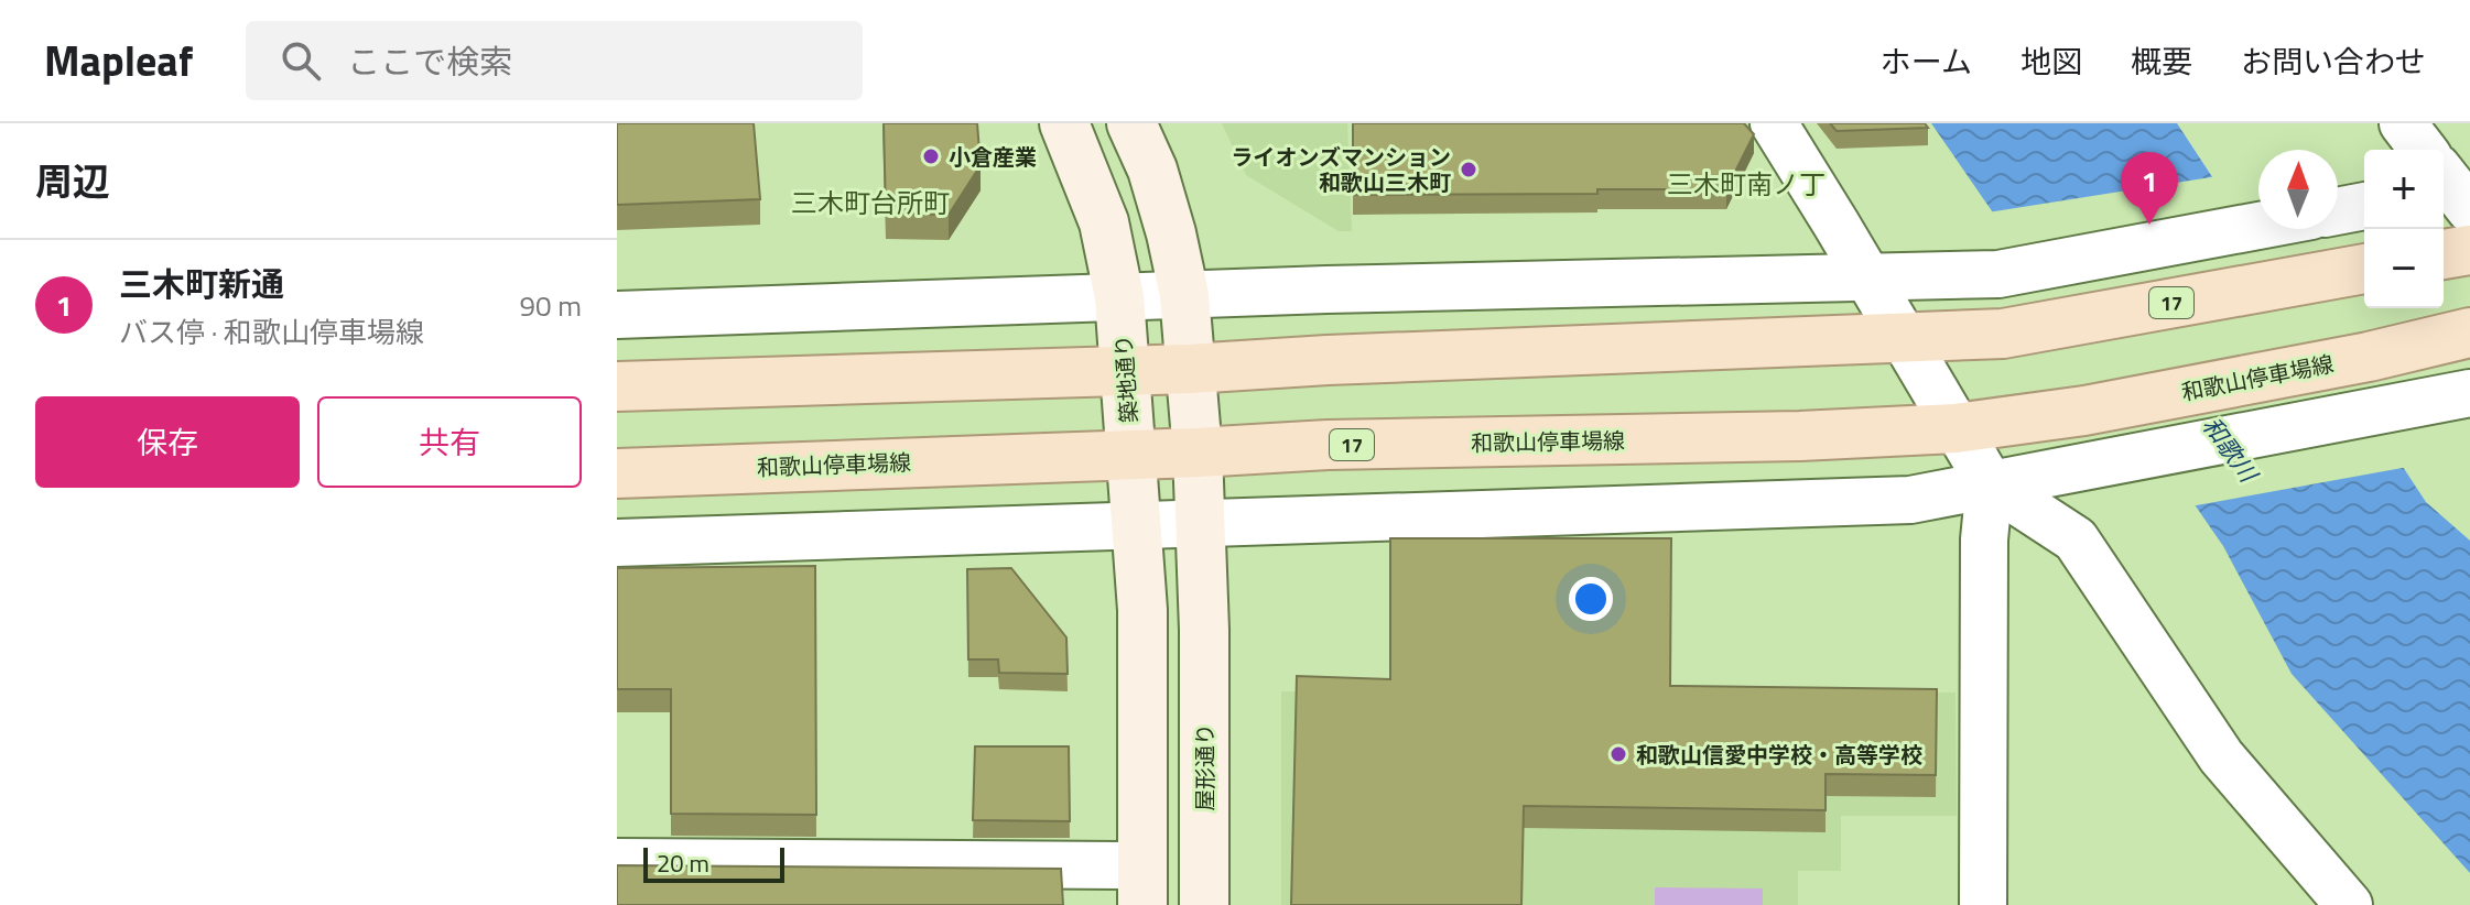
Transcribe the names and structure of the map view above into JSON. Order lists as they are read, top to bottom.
{
  "streets": {
    "main road": ["17", "和歌山停車場線"],
    "street": ["築地通り", "屋形通り"]
  },
  "crossings": [
    ["17", "築地通り"],
    ["和歌山停車場線", "築地通り"]
  ],
  "districts": ["三木町南ノ丁", "三木町台所町"],
  "water": ["和歌川"],
  "places": ["小倉産業", "ライオンズマンション 和歌山三木町", "和歌山信愛中学校・高等学校"],
  "scale_bar": "20 m",
  "north": "top",
  "page": {
    "header": "Mapleaf",
    "search": "ここで検索",
    "nav": [
      "ホーム",
      "地図",
      "概要",
      "お問い合わせ"
    ],
    "heading": "周辺",
    "map_buttons": ["+", "−"],
    "pins": "1",
    "list": [
      {
        "mark": "1",
        "name": "三木町新通",
        "note": "バス停 · 和歌山停車場線",
        "value": "90 m"
      }
    ],
    "buttons": ["保存", "共有"],
    "scale": "20 m"
  }
}
